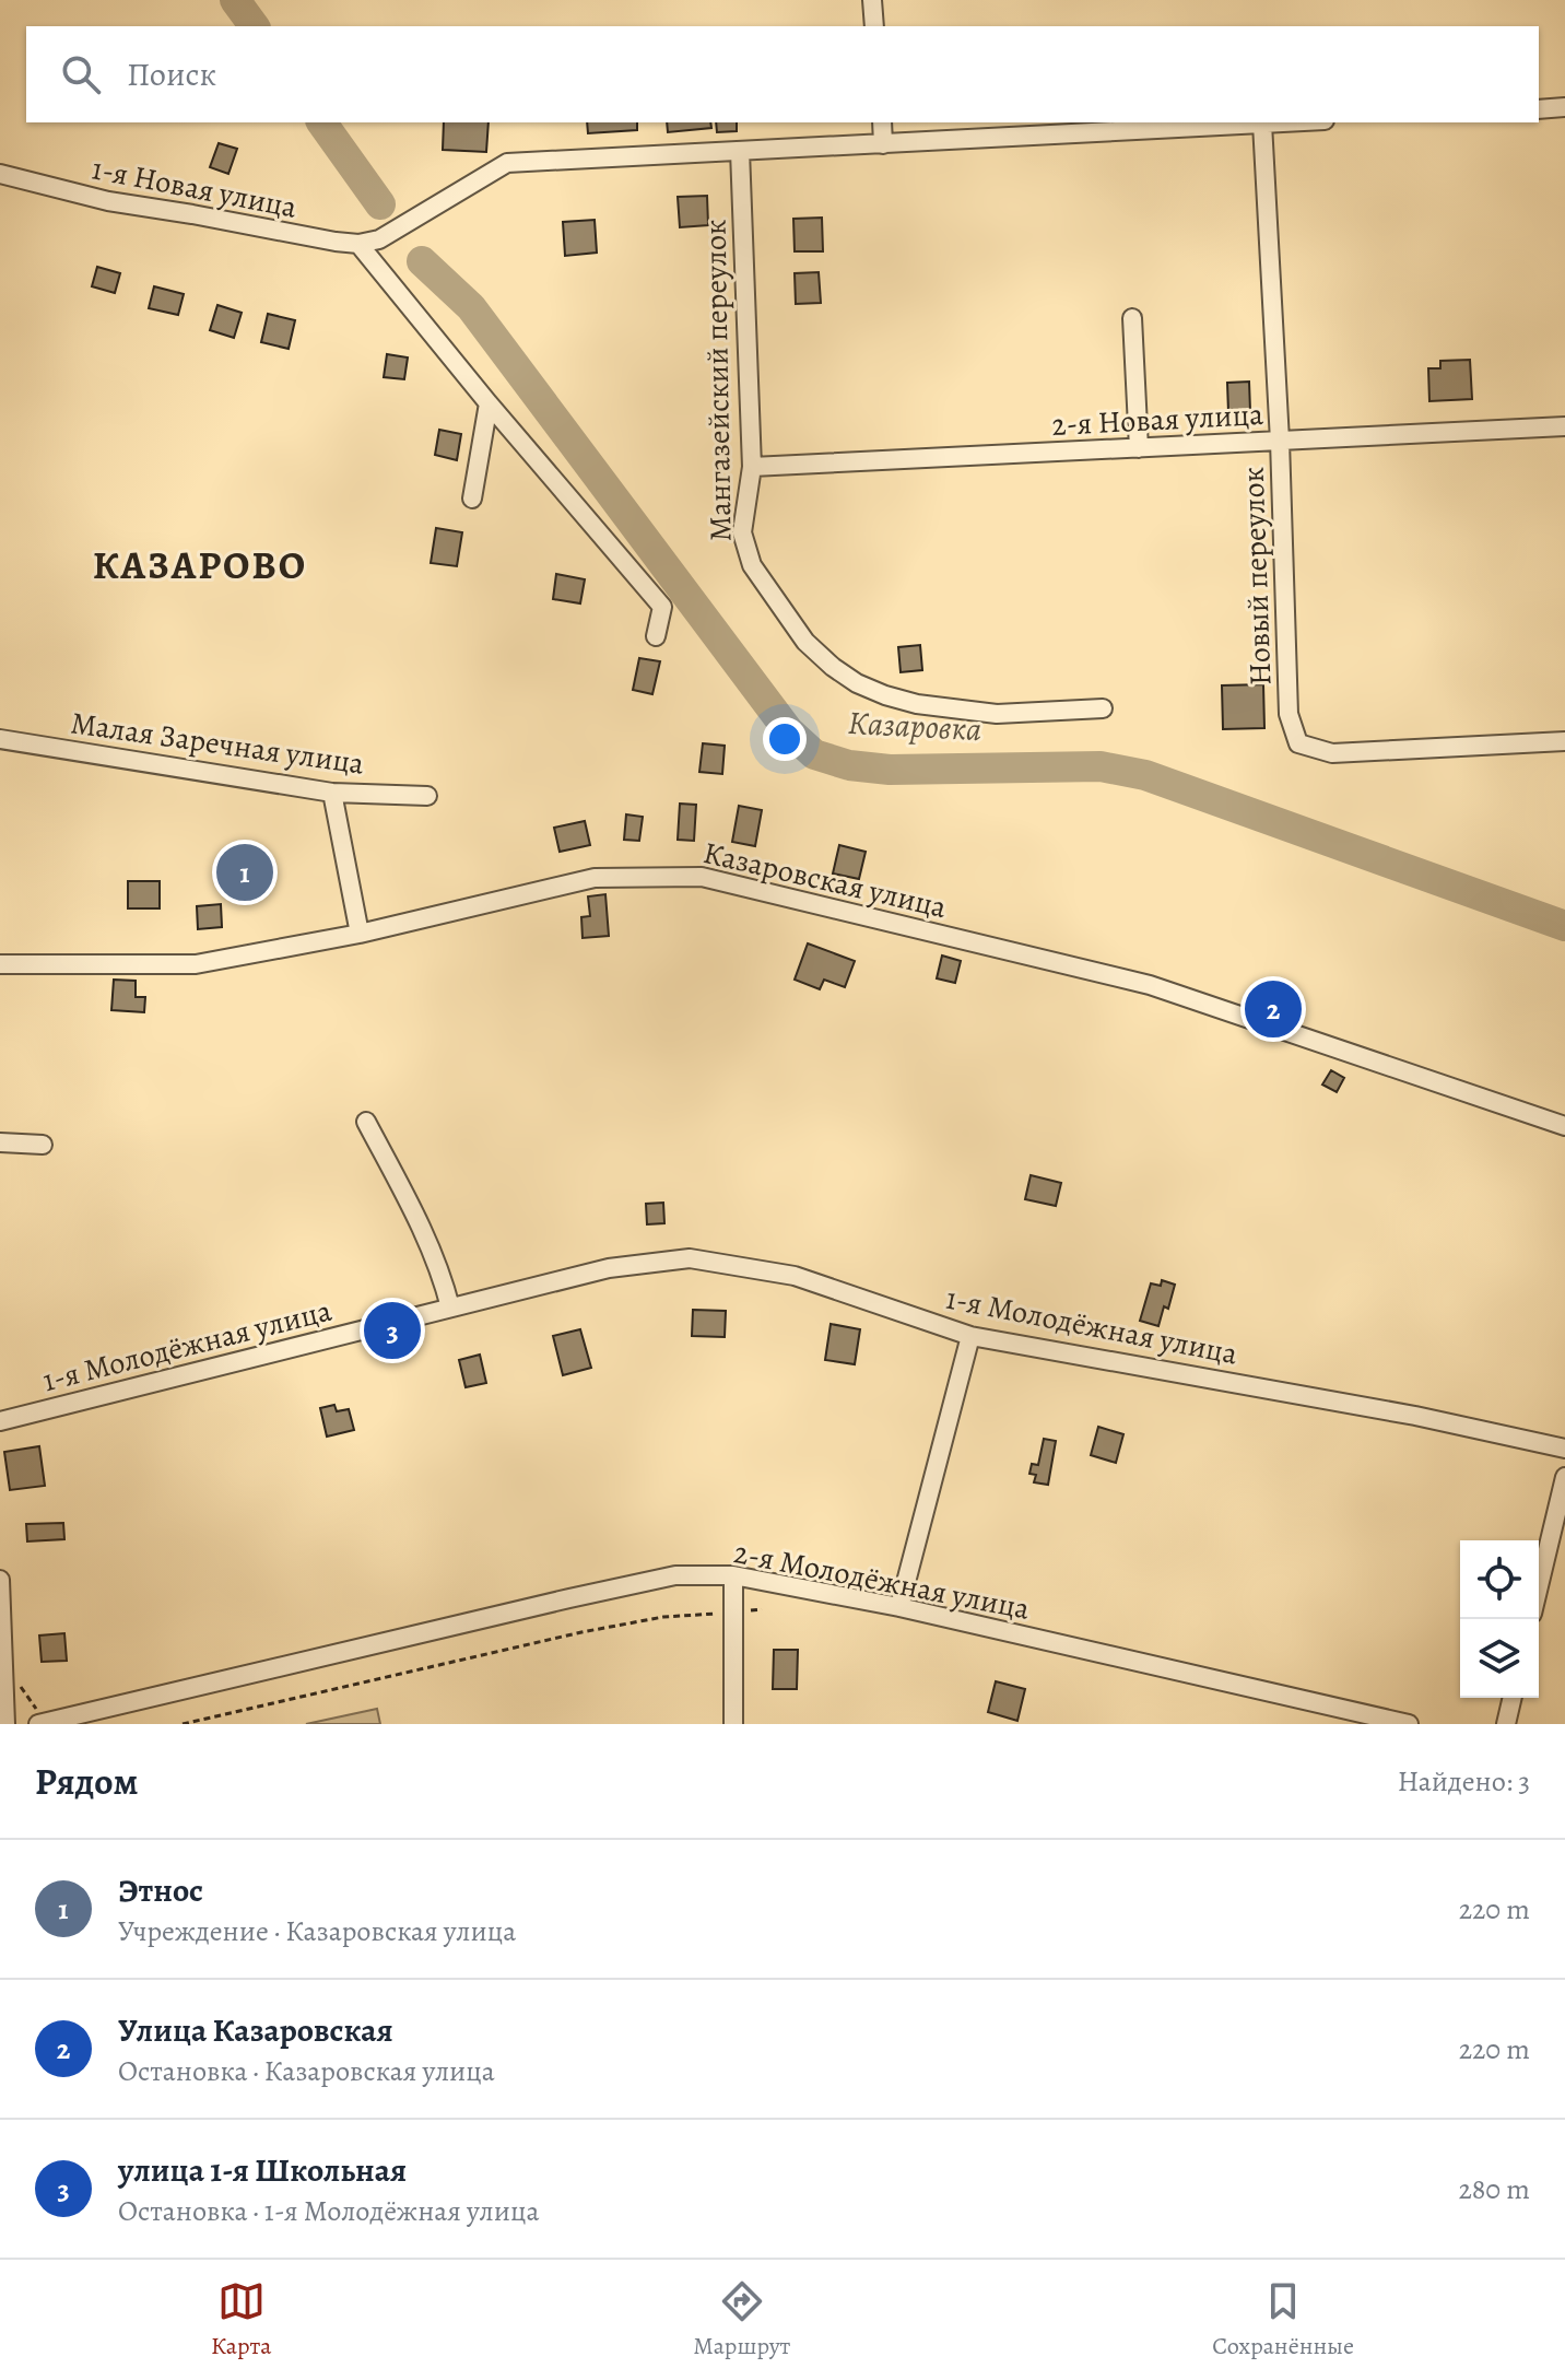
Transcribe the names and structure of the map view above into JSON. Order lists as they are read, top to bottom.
{
  "streets": {
    "street": [
      "1-я Новая улица",
      "Мангазейский переулок",
      "2-я Новая улица",
      "Новый переулок",
      "Малая Заречная улица",
      "Казаровская улица",
      "1-я Молодёжная улица",
      "2-я Молодёжная улица"
    ]
  },
  "crossings": [
    ["1-я Новая улица", "Мангазейский переулок"],
    ["1-я Новая улица", "Новый переулок"],
    ["Мангазейский переулок", "2-я Новая улица"],
    ["2-я Новая улица", "Новый переулок"]
  ],
  "districts": ["КАЗАРОВО"],
  "water": ["Казаровка"],
  "page": {
    "search": "Поиск",
    "pins": ["1", "2", "3"],
    "heading": ["Рядом", "Найдено: 3"],
    "list": [
      {
        "mark": "1",
        "name": "Этнос",
        "note": "Учреждение · Казаровская улица",
        "value": "220 m"
      },
      {
        "mark": "2",
        "name": "Улица Казаровская",
        "note": "Остановка · Казаровская улица",
        "value": "220 m"
      },
      {
        "mark": "3",
        "name": "улица 1-я Школьная",
        "note": "Остановка · 1-я Молодёжная улица",
        "value": "280 m"
      }
    ],
    "nav": ["Карта", "Маршрут", "Сохранённые"]
  }
}
